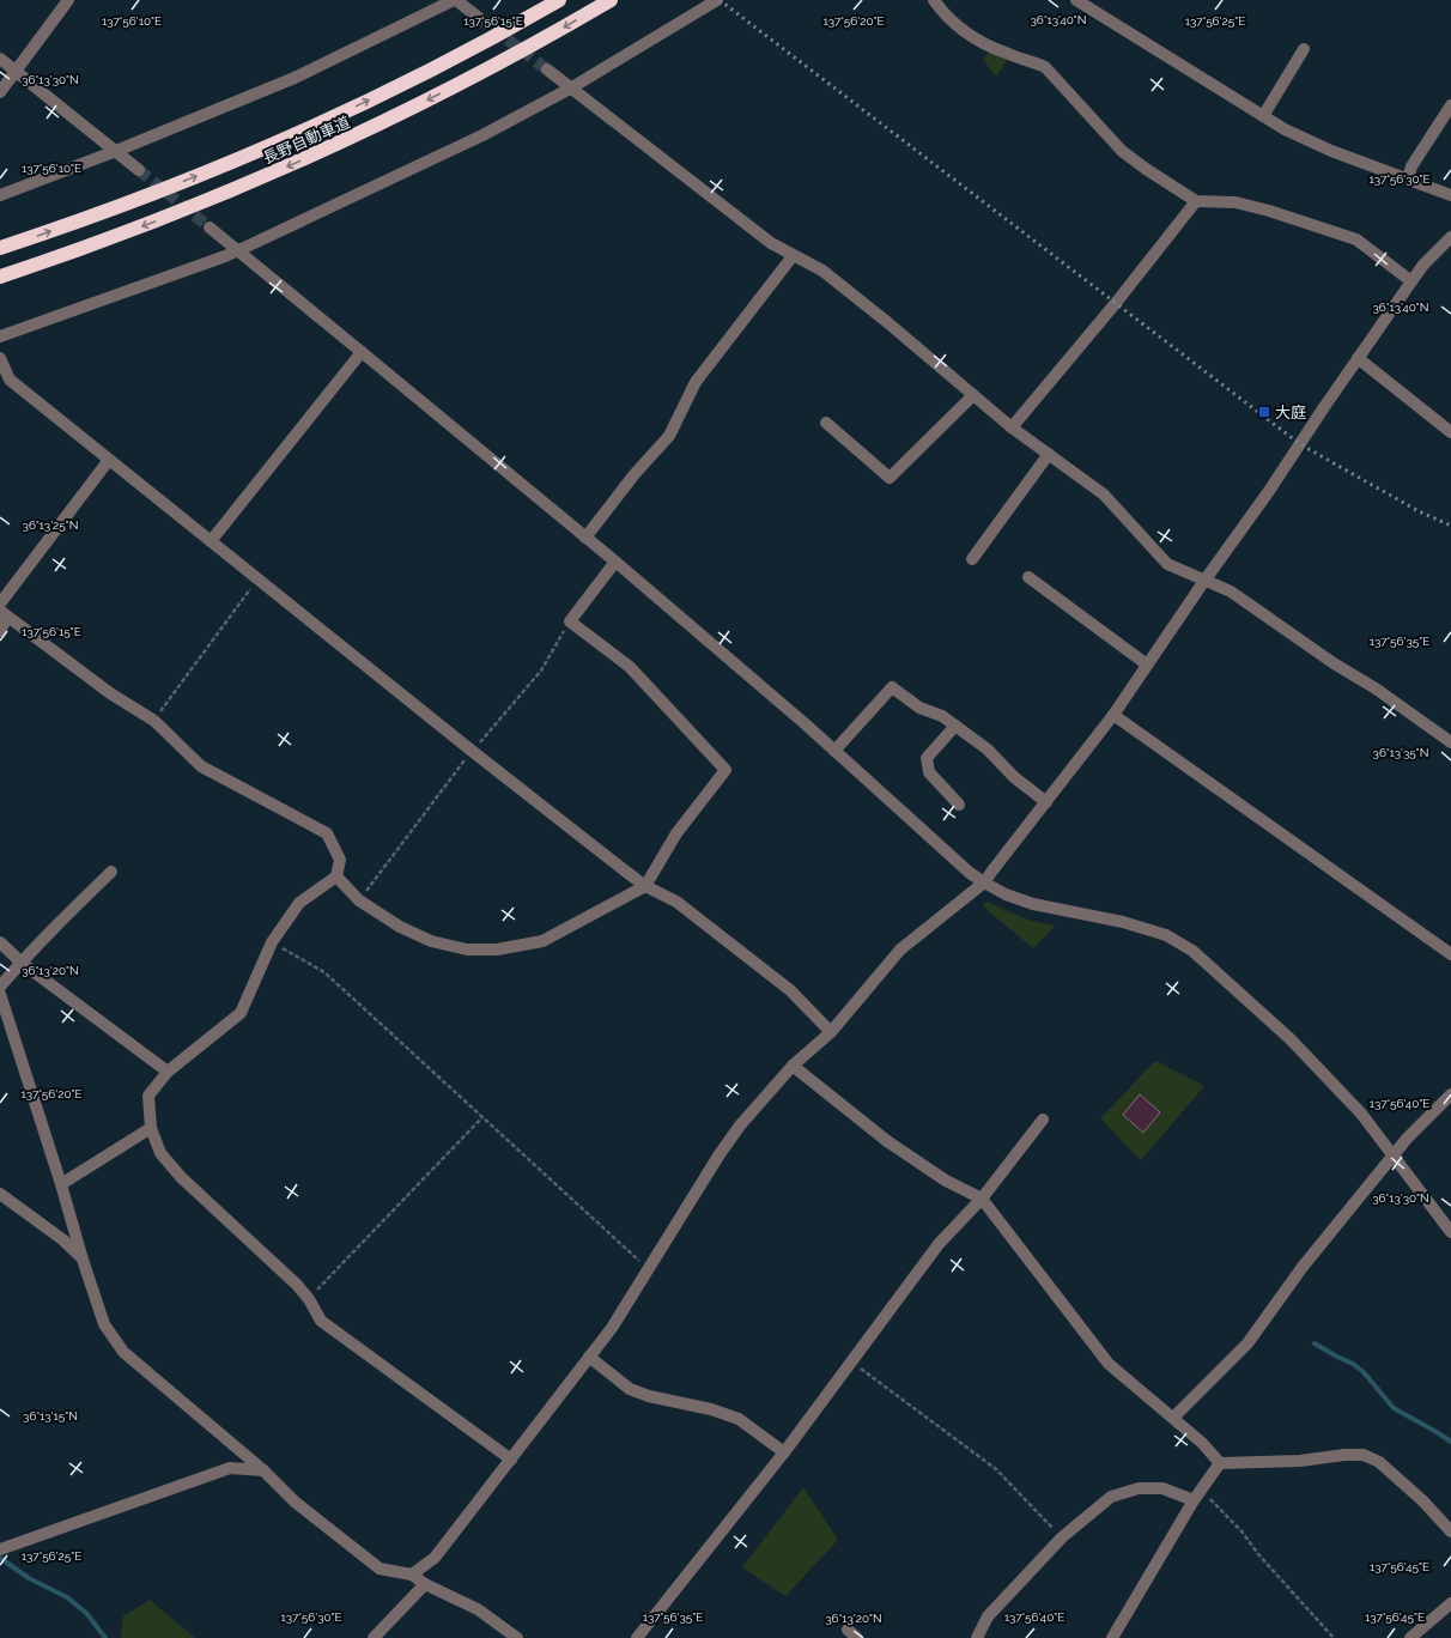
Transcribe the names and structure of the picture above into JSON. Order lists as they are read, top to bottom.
{
  "streets": {
    "highway": ["長野自動車道"]
  },
  "places": {
    "transit": ["大庭"]
  },
  "coordinates": [
    "36°13'40\"N",
    "137°56'15\"E",
    "137°56'20\"E",
    "137°56'25\"E",
    "137°56'10\"E",
    "36°13'30\"N",
    "137°56'30\"E",
    "36°13'25\"N",
    "137°56'35\"E",
    "36°13'35\"N",
    "36°13'20\"N",
    "137°56'40\"E",
    "36°13'15\"N",
    "137°56'45\"E"
  ]
}
